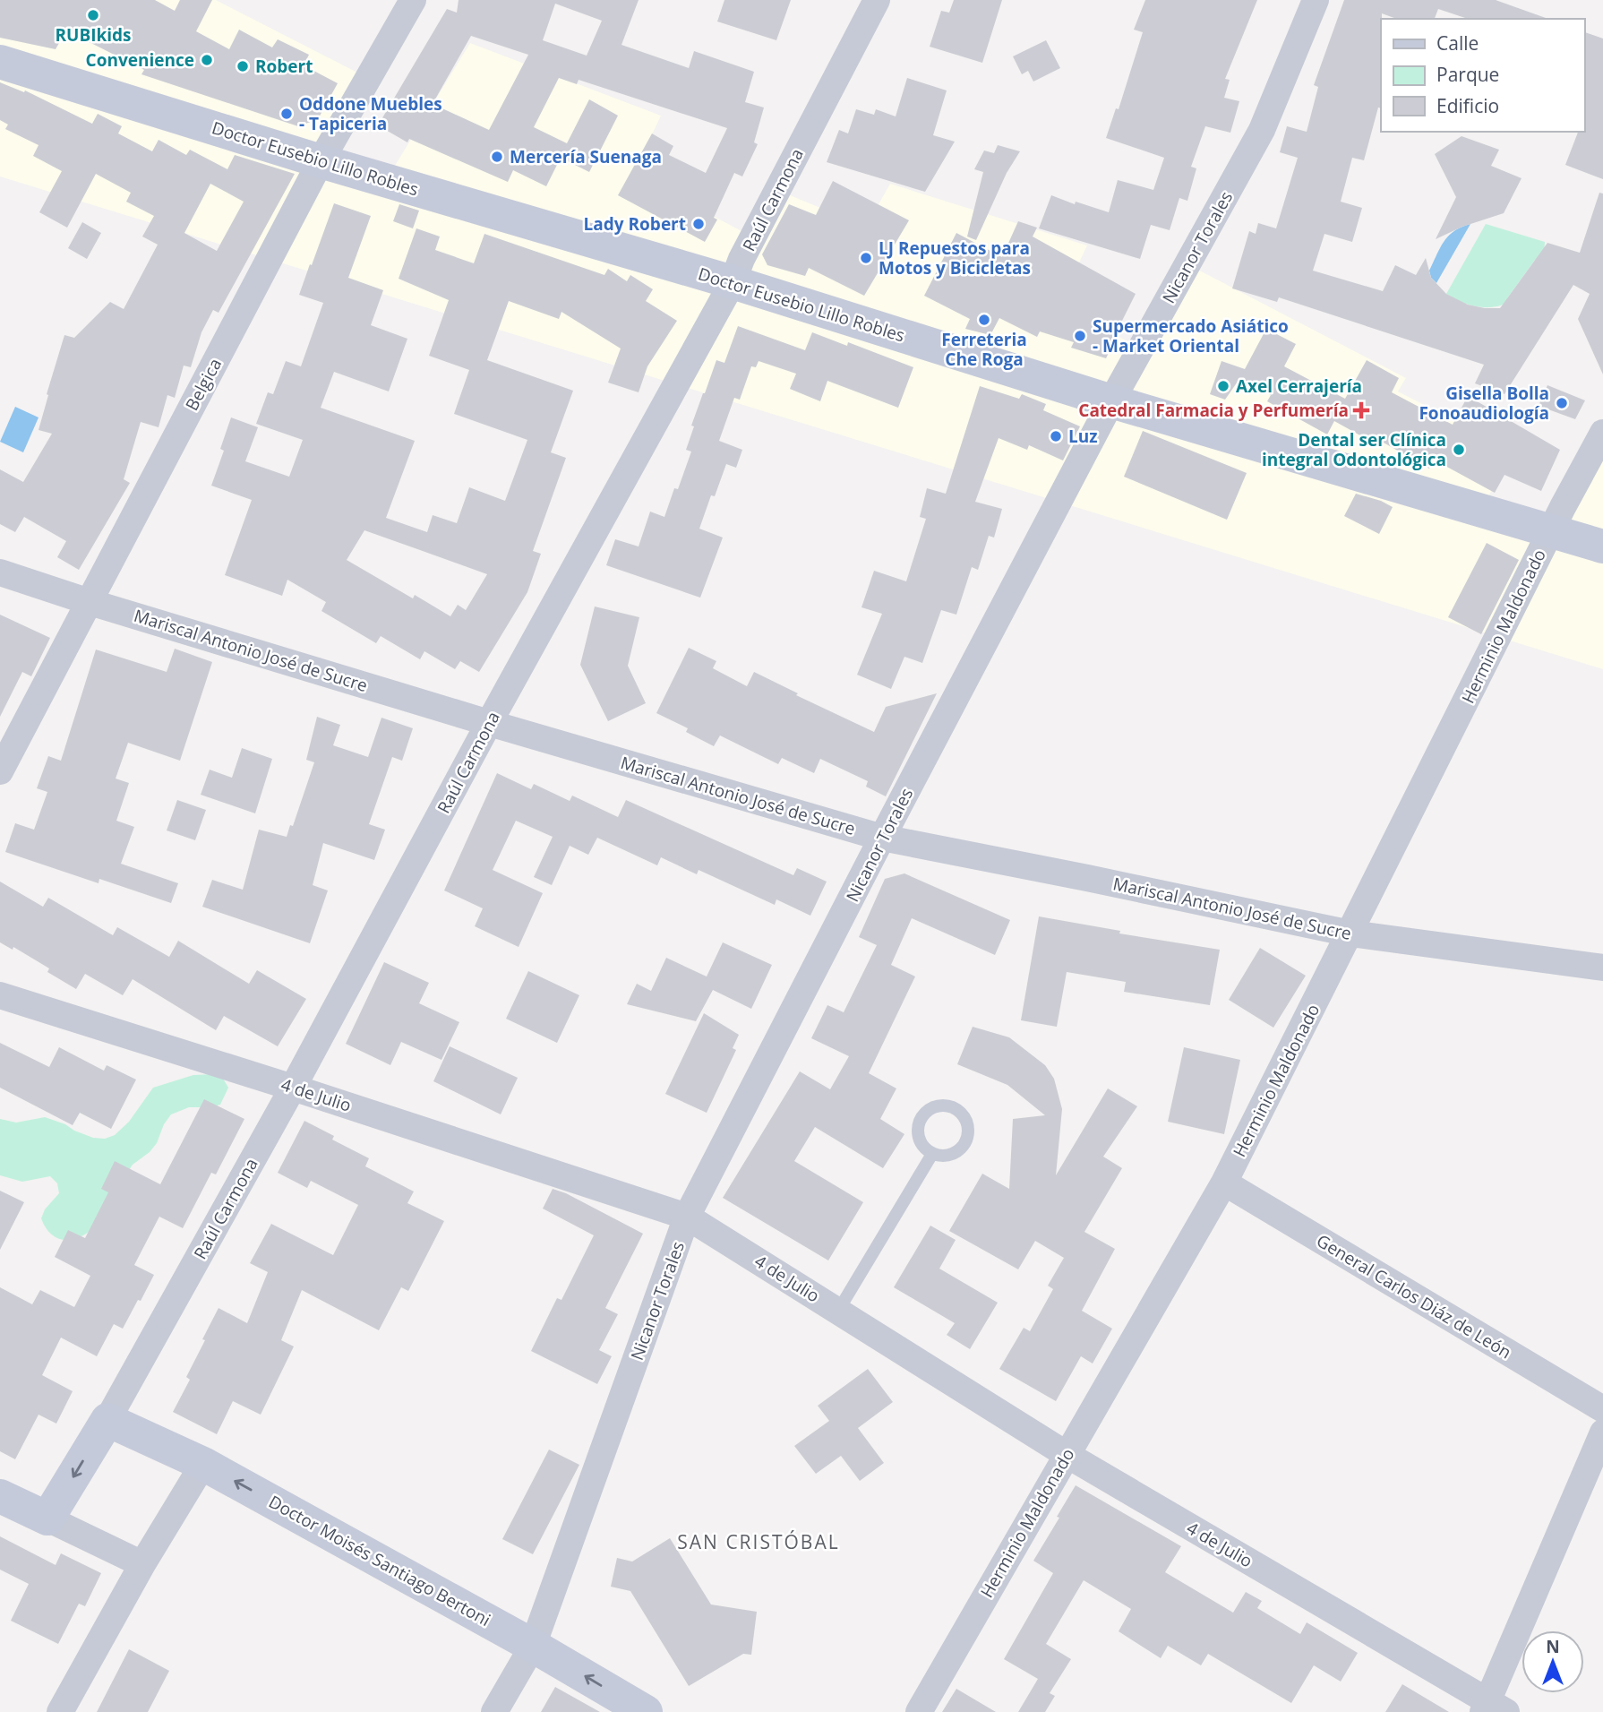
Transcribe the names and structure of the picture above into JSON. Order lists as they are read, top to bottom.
{
  "streets": {
    "main road": ["Doctor Eusebio Lillo Robles", "Raúl Carmona", "Doctor Moisés Santiago Bertoni"],
    "street": [
      "Nicanor Torales",
      "Belgica",
      "Herminio Maldonado",
      "Mariscal Antonio José de Sucre",
      "4 de Julio",
      "General Carlos Diáz de León"
    ]
  },
  "crossings": [
    ["Doctor Eusebio Lillo Robles", "Raúl Carmona"],
    ["Doctor Eusebio Lillo Robles", "Nicanor Torales"],
    ["Doctor Eusebio Lillo Robles", "Belgica"],
    ["Doctor Eusebio Lillo Robles", "Herminio Maldonado"],
    ["Raúl Carmona", "Mariscal Antonio José de Sucre"],
    ["Raúl Carmona", "4 de Julio"],
    ["Raúl Carmona", "Doctor Moisés Santiago Bertoni"],
    ["Nicanor Torales", "Mariscal Antonio José de Sucre"],
    ["Nicanor Torales", "4 de Julio"],
    ["Nicanor Torales", "Doctor Moisés Santiago Bertoni"],
    ["Belgica", "Mariscal Antonio José de Sucre"],
    ["Herminio Maldonado", "Mariscal Antonio José de Sucre"],
    ["Herminio Maldonado", "4 de Julio"],
    ["Herminio Maldonado", "General Carlos Diáz de León"]
  ],
  "one_way": ["Doctor Moisés Santiago Bertoni"],
  "districts": ["SAN CRISTÓBAL"],
  "places": {
    "other": [
      "RUBIkids",
      "Convenience",
      "Robert",
      "Oddone Muebles - Tapiceria",
      "Mercería Suenaga",
      "Lady Robert",
      "LJ Repuestos para Motos y Bicicletas",
      "Ferreteria Che Roga",
      "Supermercado Asiático - Market Oriental",
      "Axel Cerrajería",
      "Gisella Bolla Fonoaudiología",
      "Luz",
      "Dental ser Clínica integral Odontológica"
    ],
    "health": ["Catedral Farmacia y Perfumería"]
  },
  "legend": ["Calle", "Parque", "Edificio"],
  "north": "top"
}
